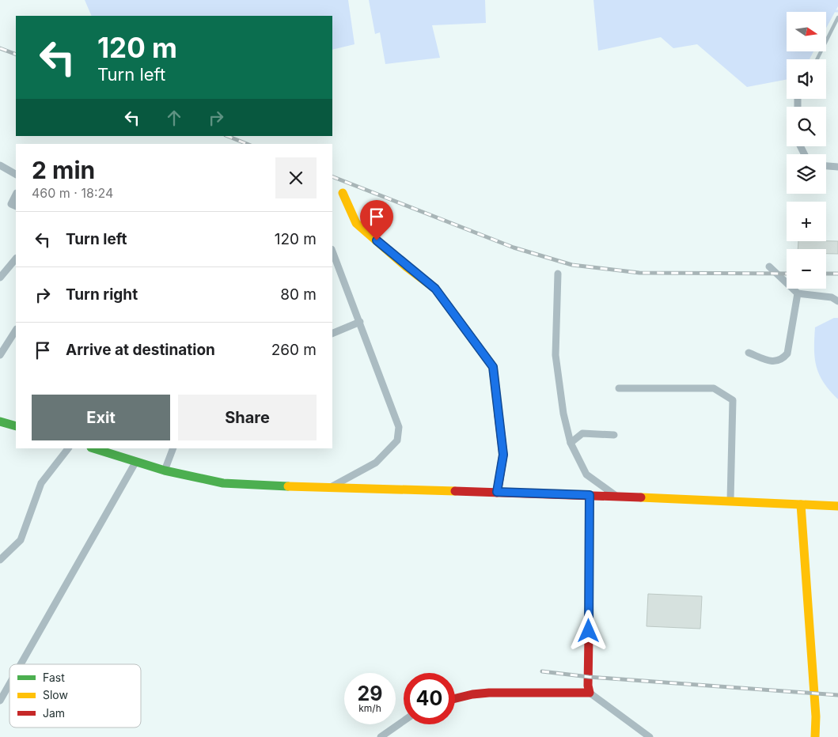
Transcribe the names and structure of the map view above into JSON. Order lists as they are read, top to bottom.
{
  "legend": ["Fast", "Slow", "Jam"],
  "north": "right",
  "page": {
    "map_buttons": ["+", "−"],
    "turn": ["120 m", "Turn left"],
    "heading": ["2 min", "460 m · 18:24"],
    "list": [
      {
        "name": "Turn left",
        "value": "120 m"
      },
      {
        "name": "Turn right",
        "value": "80 m"
      },
      {
        "name": "Arrive at destination",
        "value": "260 m"
      }
    ],
    "buttons": ["Exit", "Share"],
    "speed": "29 km/h",
    "limit": "40"
  }
}
